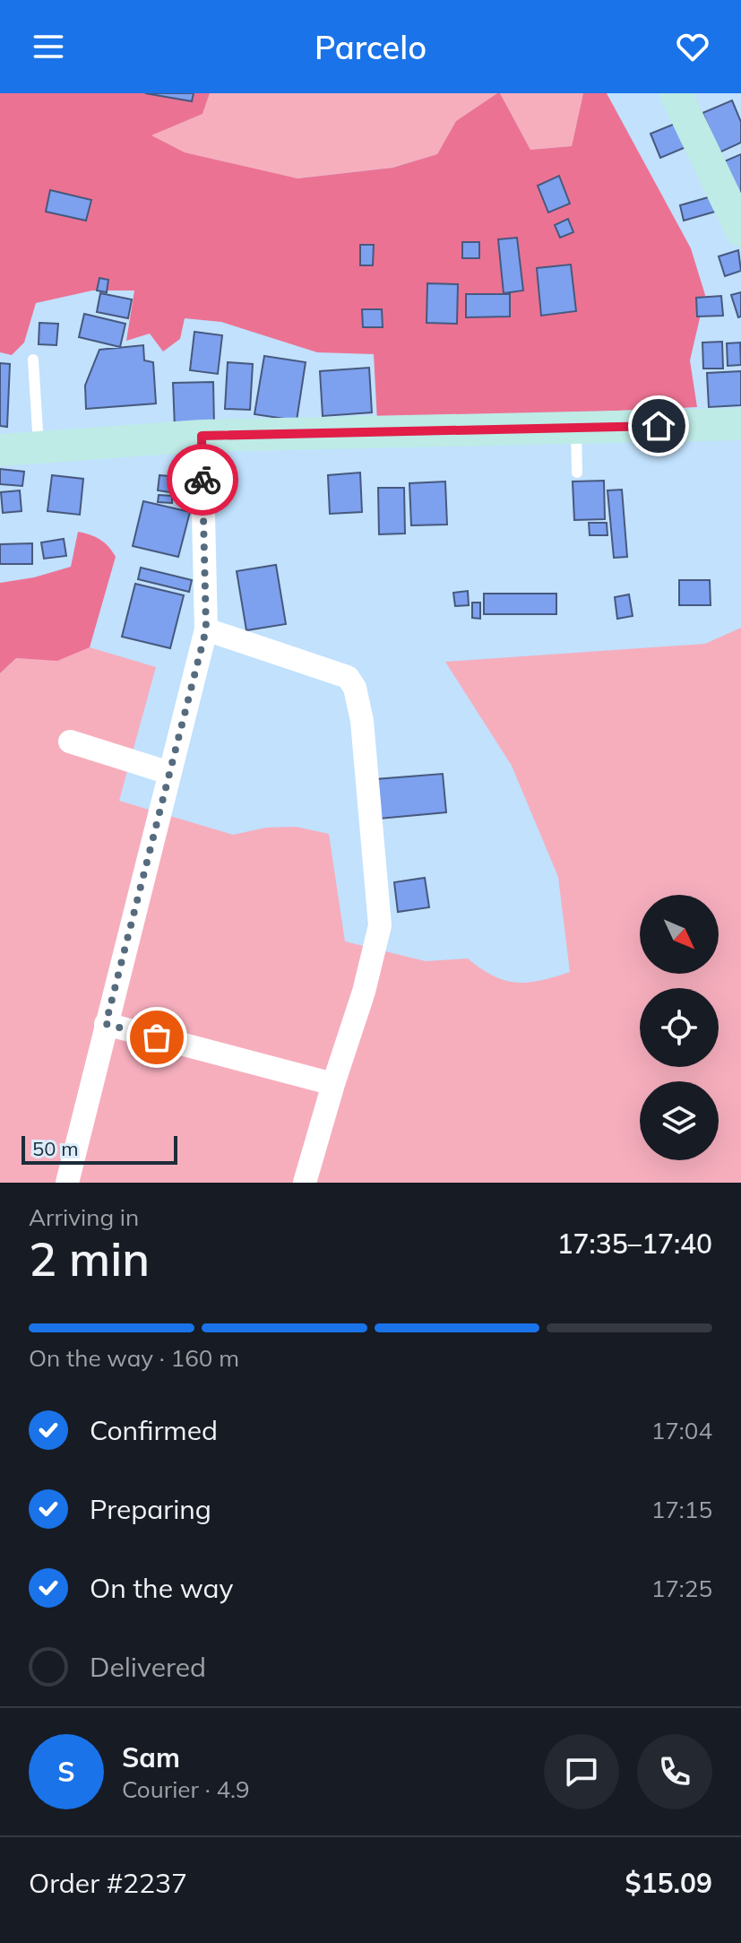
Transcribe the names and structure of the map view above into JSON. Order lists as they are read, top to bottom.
{
  "scale_bar": "50 m",
  "north": "bottom right",
  "page": {
    "header": "Parcelo",
    "scale": "50 m",
    "heading": ["2 min", "Arriving in", "17:35–17:40"],
    "panel": [
      "Sam",
      "Courier · 4.9",
      "Order #2237",
      "$15.09"
    ],
    "bar": "On the way · 160 m",
    "list": [
      ["Confirmed", "17:04"],
      ["Preparing", "17:15"],
      ["On the way", "17:25"],
      "Delivered"
    ],
    "round": "S"
  }
}
